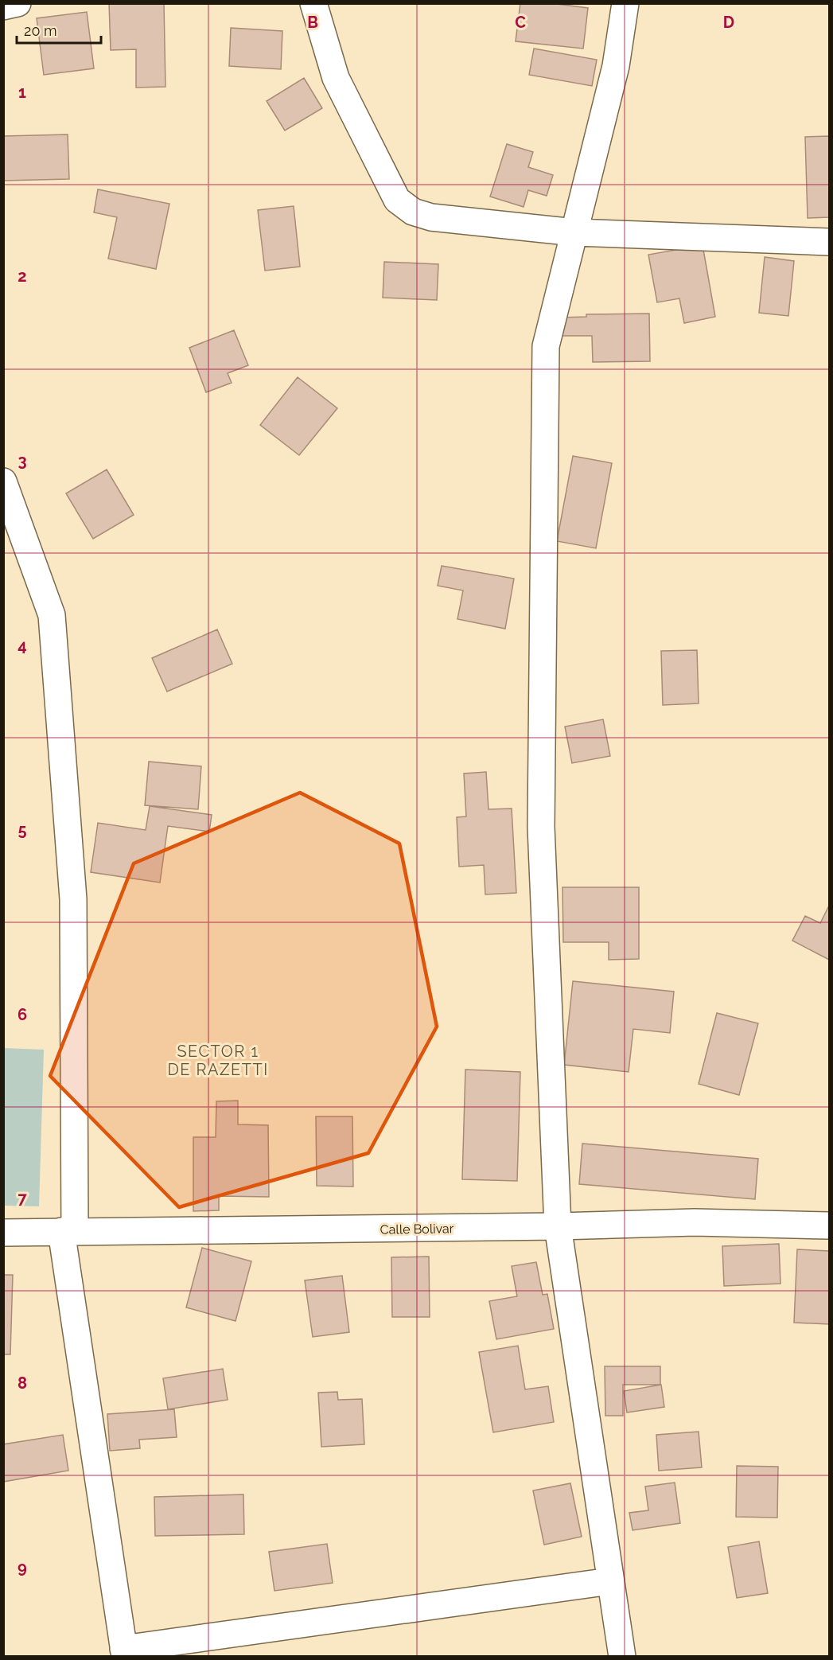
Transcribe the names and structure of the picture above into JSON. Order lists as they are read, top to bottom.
{
  "streets": {
    "street": ["Calle Bolivar"]
  },
  "districts": ["SECTOR 1 DE RAZETTI"],
  "scale_bar": "20 m",
  "grid": {
    "columns": ["B", "C", "D"],
    "rows": [
      "1",
      "2",
      "3",
      "4",
      "5",
      "6",
      "7",
      "8",
      "9"
    ]
  }
}
